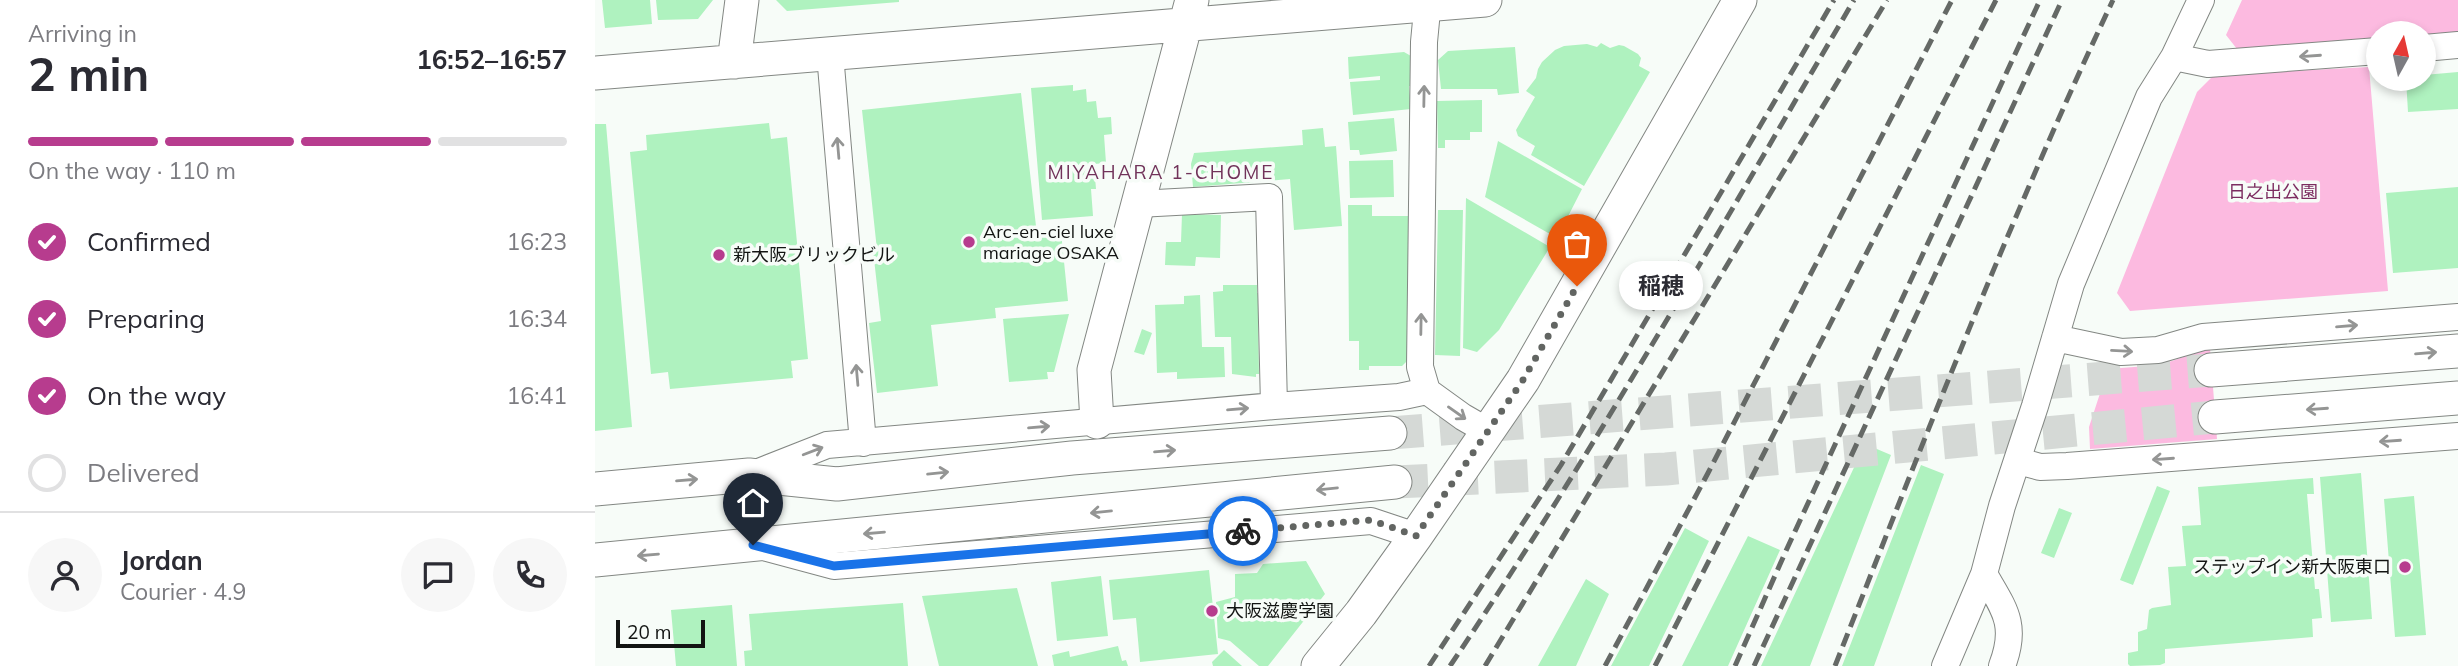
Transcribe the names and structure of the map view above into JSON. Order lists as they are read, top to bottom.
{
  "districts": ["MIYAHARA 1-CHOME"],
  "parks": ["日之出公園"],
  "places": [
    "Arc-en-ciel luxe mariage OSAKA",
    "新大阪ブリックビル",
    "稲穂",
    "ステップイン新大阪東口",
    "大阪滋慶学園"
  ],
  "scale_bar": "20 m",
  "north": "top",
  "page": {
    "heading": ["2 min", "Arriving in", "16:52–16:57"],
    "panel": ["Jordan", "Courier · 4.9"],
    "bar": "On the way · 110 m",
    "list": [
      ["Confirmed", "16:23"],
      ["Preparing", "16:34"],
      ["On the way", "16:41"],
      "Delivered"
    ],
    "bubble": "稲穂",
    "scale": "20 m"
  }
}
